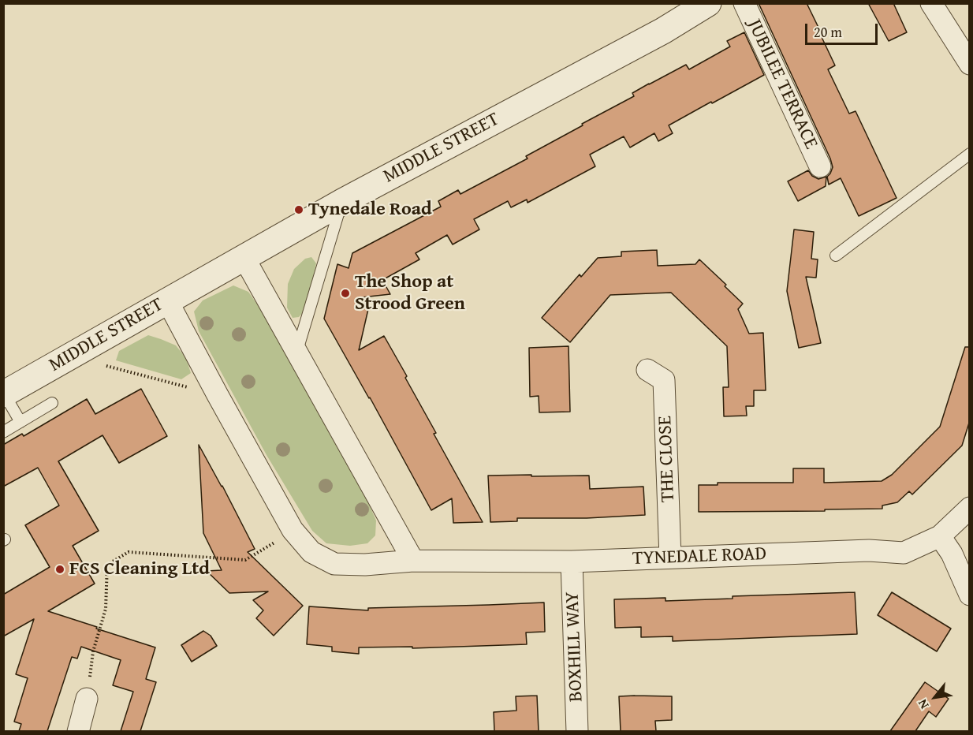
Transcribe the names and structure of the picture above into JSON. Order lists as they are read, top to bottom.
{
  "streets": {
    "street": [
      "JUBILEE TERRACE",
      "MIDDLE STREET",
      "THE CLOSE",
      "TYNEDALE ROAD",
      "BOXHILL WAY"
    ]
  },
  "crossings": [
    ["MIDDLE STREET", "TYNEDALE ROAD"],
    ["THE CLOSE", "TYNEDALE ROAD"],
    ["TYNEDALE ROAD", "BOXHILL WAY"]
  ],
  "places": ["Tynedale Road", "The Shop at Strood Green", "FCS Cleaning Ltd"],
  "scale_bar": "20 m",
  "north": "bottom left"
}
